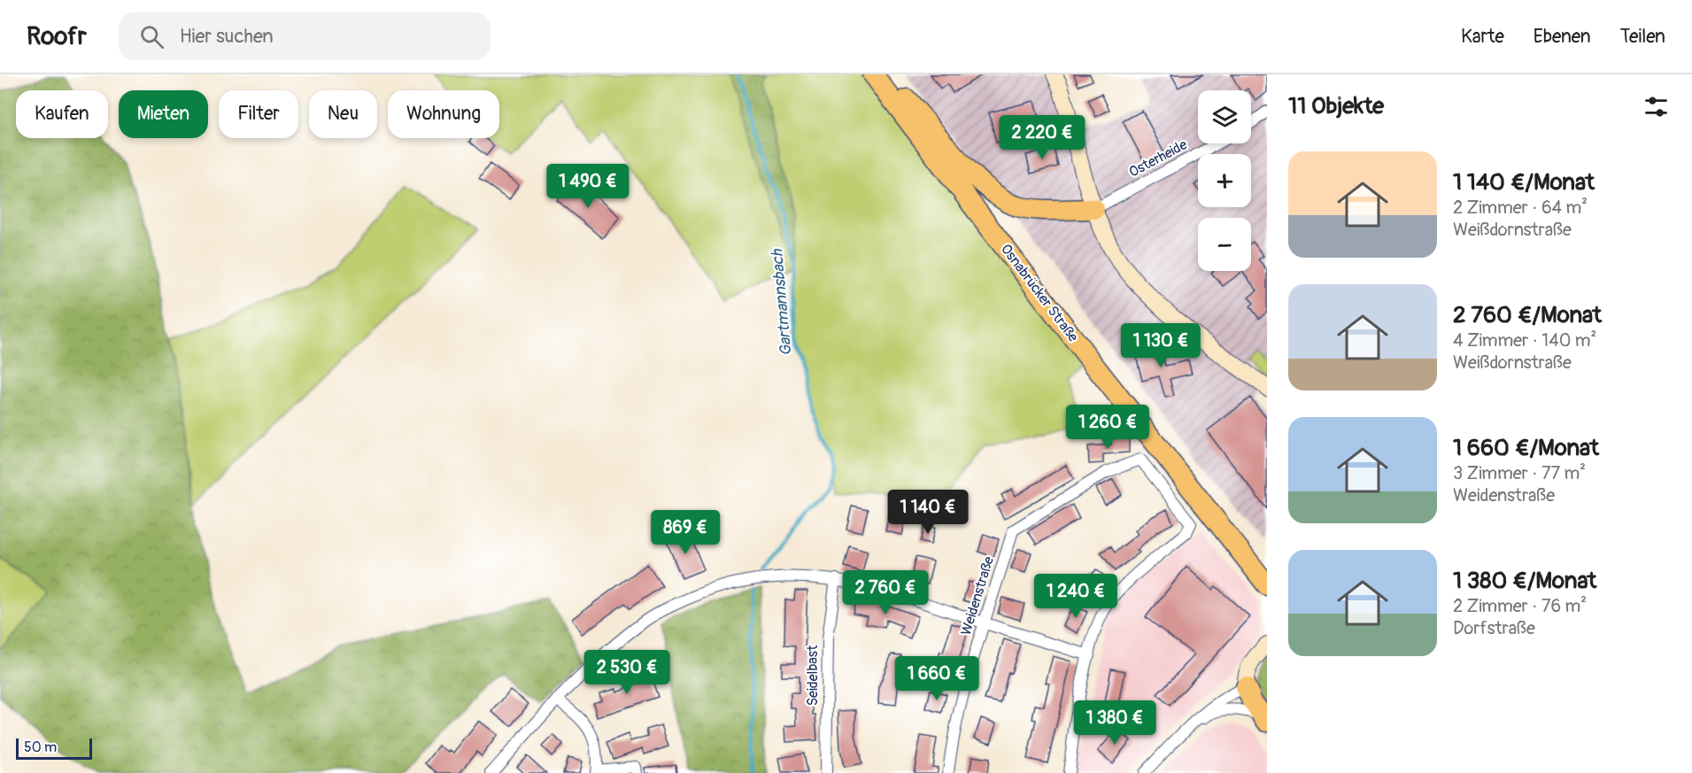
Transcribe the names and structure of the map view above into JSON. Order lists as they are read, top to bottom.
{
  "streets": {
    "highway": ["Osnabrücker Straße"],
    "street": ["Osterheide", "Weidenstraße", "Seidelbast"]
  },
  "water": ["Gartmannsbach"],
  "scale_bar": "50 m",
  "page": {
    "header": "Roofr",
    "search": "Hier suchen",
    "nav": ["Karte", "Ebenen", "Teilen"],
    "heading": "11 Objekte",
    "map_buttons": ["+", "−"],
    "chip": [
      "Kaufen",
      "Mieten",
      "Filter",
      "Neu",
      "Wohnung"
    ],
    "price": [
      "2 220 €",
      "1 490 €",
      "1 130 €",
      "1 260 €",
      "1 140 €",
      "869 €",
      "2 760 €",
      "1 240 €",
      "2 530 €",
      "1 660 €",
      "1 380 €"
    ],
    "list": [
      {
        "name": "1 140 €/Monat",
        "note": "2 Zimmer · 64 m² · Weißdornstraße"
      },
      {
        "name": "2 760 €/Monat",
        "note": "4 Zimmer · 140 m² · Weißdornstraße"
      },
      {
        "name": "1 660 €/Monat",
        "note": "3 Zimmer · 77 m² · Weidenstraße"
      },
      {
        "name": "1 380 €/Monat",
        "note": "2 Zimmer · 76 m² · Dorfstraße"
      }
    ],
    "scale": "50 m"
  }
}
